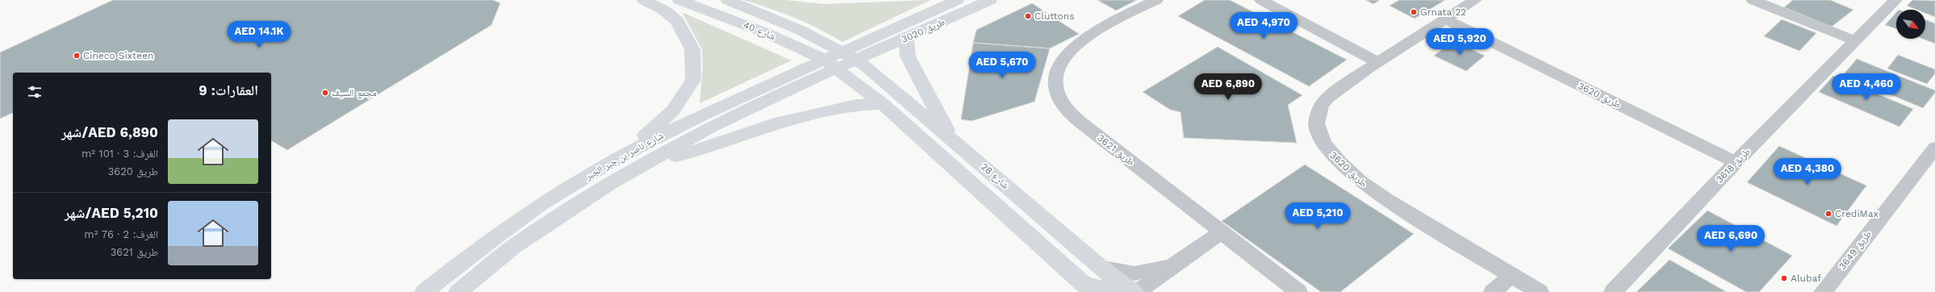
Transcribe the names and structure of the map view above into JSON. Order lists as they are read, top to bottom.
{
  "streets": {
    "main road": [
      "شارع 40",
      "طريق 3020",
      "شارع ناصر بن جبر الجبر",
      "شارع 28"
    ],
    "street": [
      "طريق 3620",
      "طريق 3621",
      "طريق 3618",
      "طريق 3649"
    ]
  },
  "crossings": [
    ["شارع 40", "طريق 3020"],
    ["شارع 40", "شارع ناصر بن جبر الجبر"],
    ["شارع 40", "شارع 28"],
    ["طريق 3020", "شارع ناصر بن جبر الجبر"],
    ["طريق 3020", "شارع 28"],
    ["طريق 3620", "طريق 3618"],
    ["شارع ناصر بن جبر الجبر", "شارع 28"]
  ],
  "places": [
    "Grnata 22",
    "Cluttons",
    "Cineco Sixteen",
    "مجمع السيف",
    "CrediMax",
    "Alubaf"
  ],
  "north": "bottom right",
  "page": {
    "price": [
      "AED 4,970",
      "AED 14.1K",
      "AED 5,920",
      "AED 5,670",
      "AED 6,890",
      "AED 4,460",
      "AED 4,380",
      "AED 5,210",
      "AED 6,690"
    ],
    "heading": "العقارات: 9",
    "list": [
      {
        "name": "AED 6,890/شهر",
        "note": "الغرف: 3 · 101 m² · طريق 3620"
      },
      {
        "name": "AED 5,210/شهر",
        "note": "الغرف: 2 · 76 m² · طريق 3621"
      }
    ]
  }
}
